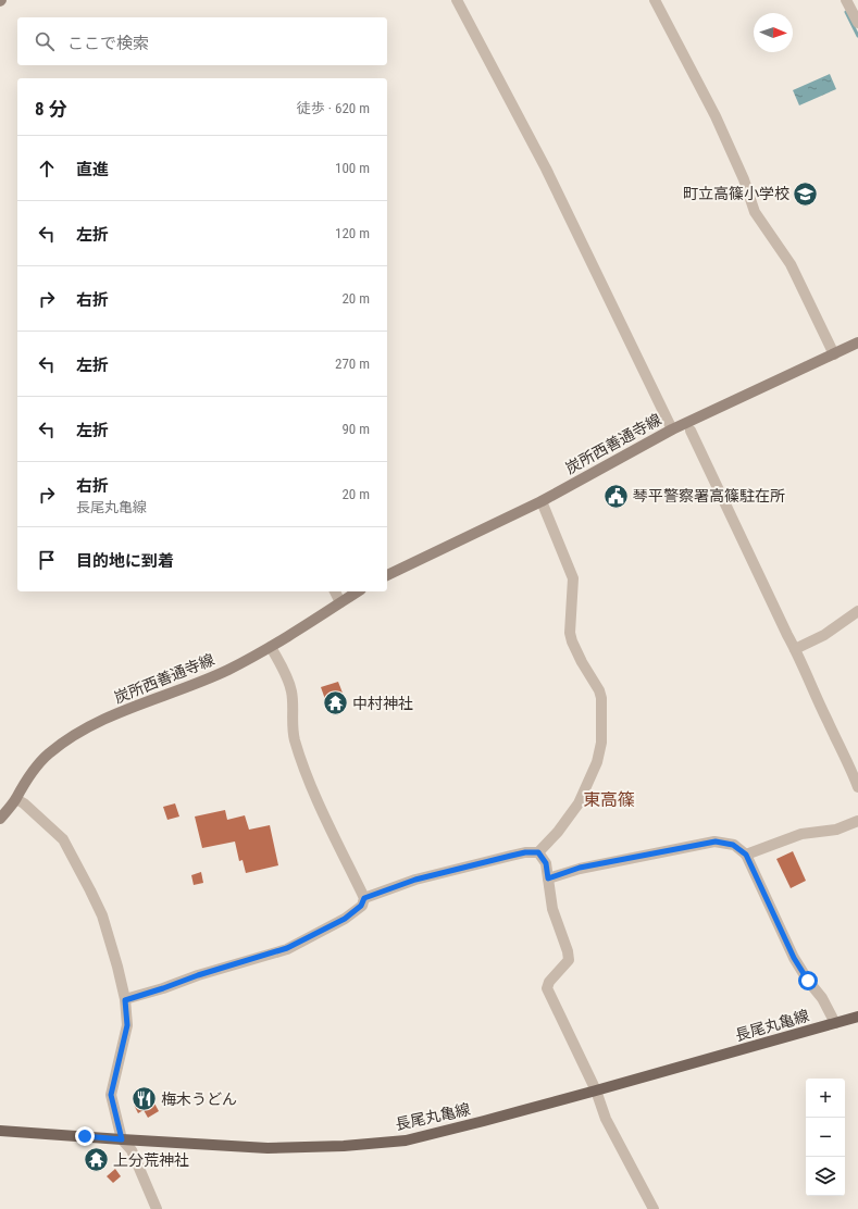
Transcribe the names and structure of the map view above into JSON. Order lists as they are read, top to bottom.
{
  "streets": {
    "main road": ["炭所西善通寺線", "長尾丸亀線"]
  },
  "districts": ["東高篠"],
  "places": {
    "school or university": ["町立高篠小学校"],
    "public building": ["琴平警察署高篠駐在所"],
    "temple": ["中村神社", "上分荒神社"],
    "restaurant": ["梅木うどん"]
  },
  "north": "right",
  "page": {
    "search": "ここで検索",
    "heading": ["8 分", "徒歩 · 620 m"],
    "list": [
      ["直進", "100 m"],
      ["左折", "120 m"],
      ["右折", "20 m"],
      ["左折", "270 m"],
      ["左折", "90 m"],
      ["右折", "長尾丸亀線", "20 m"],
      "目的地に到着"
    ],
    "map_buttons": ["+", "−"]
  }
}
